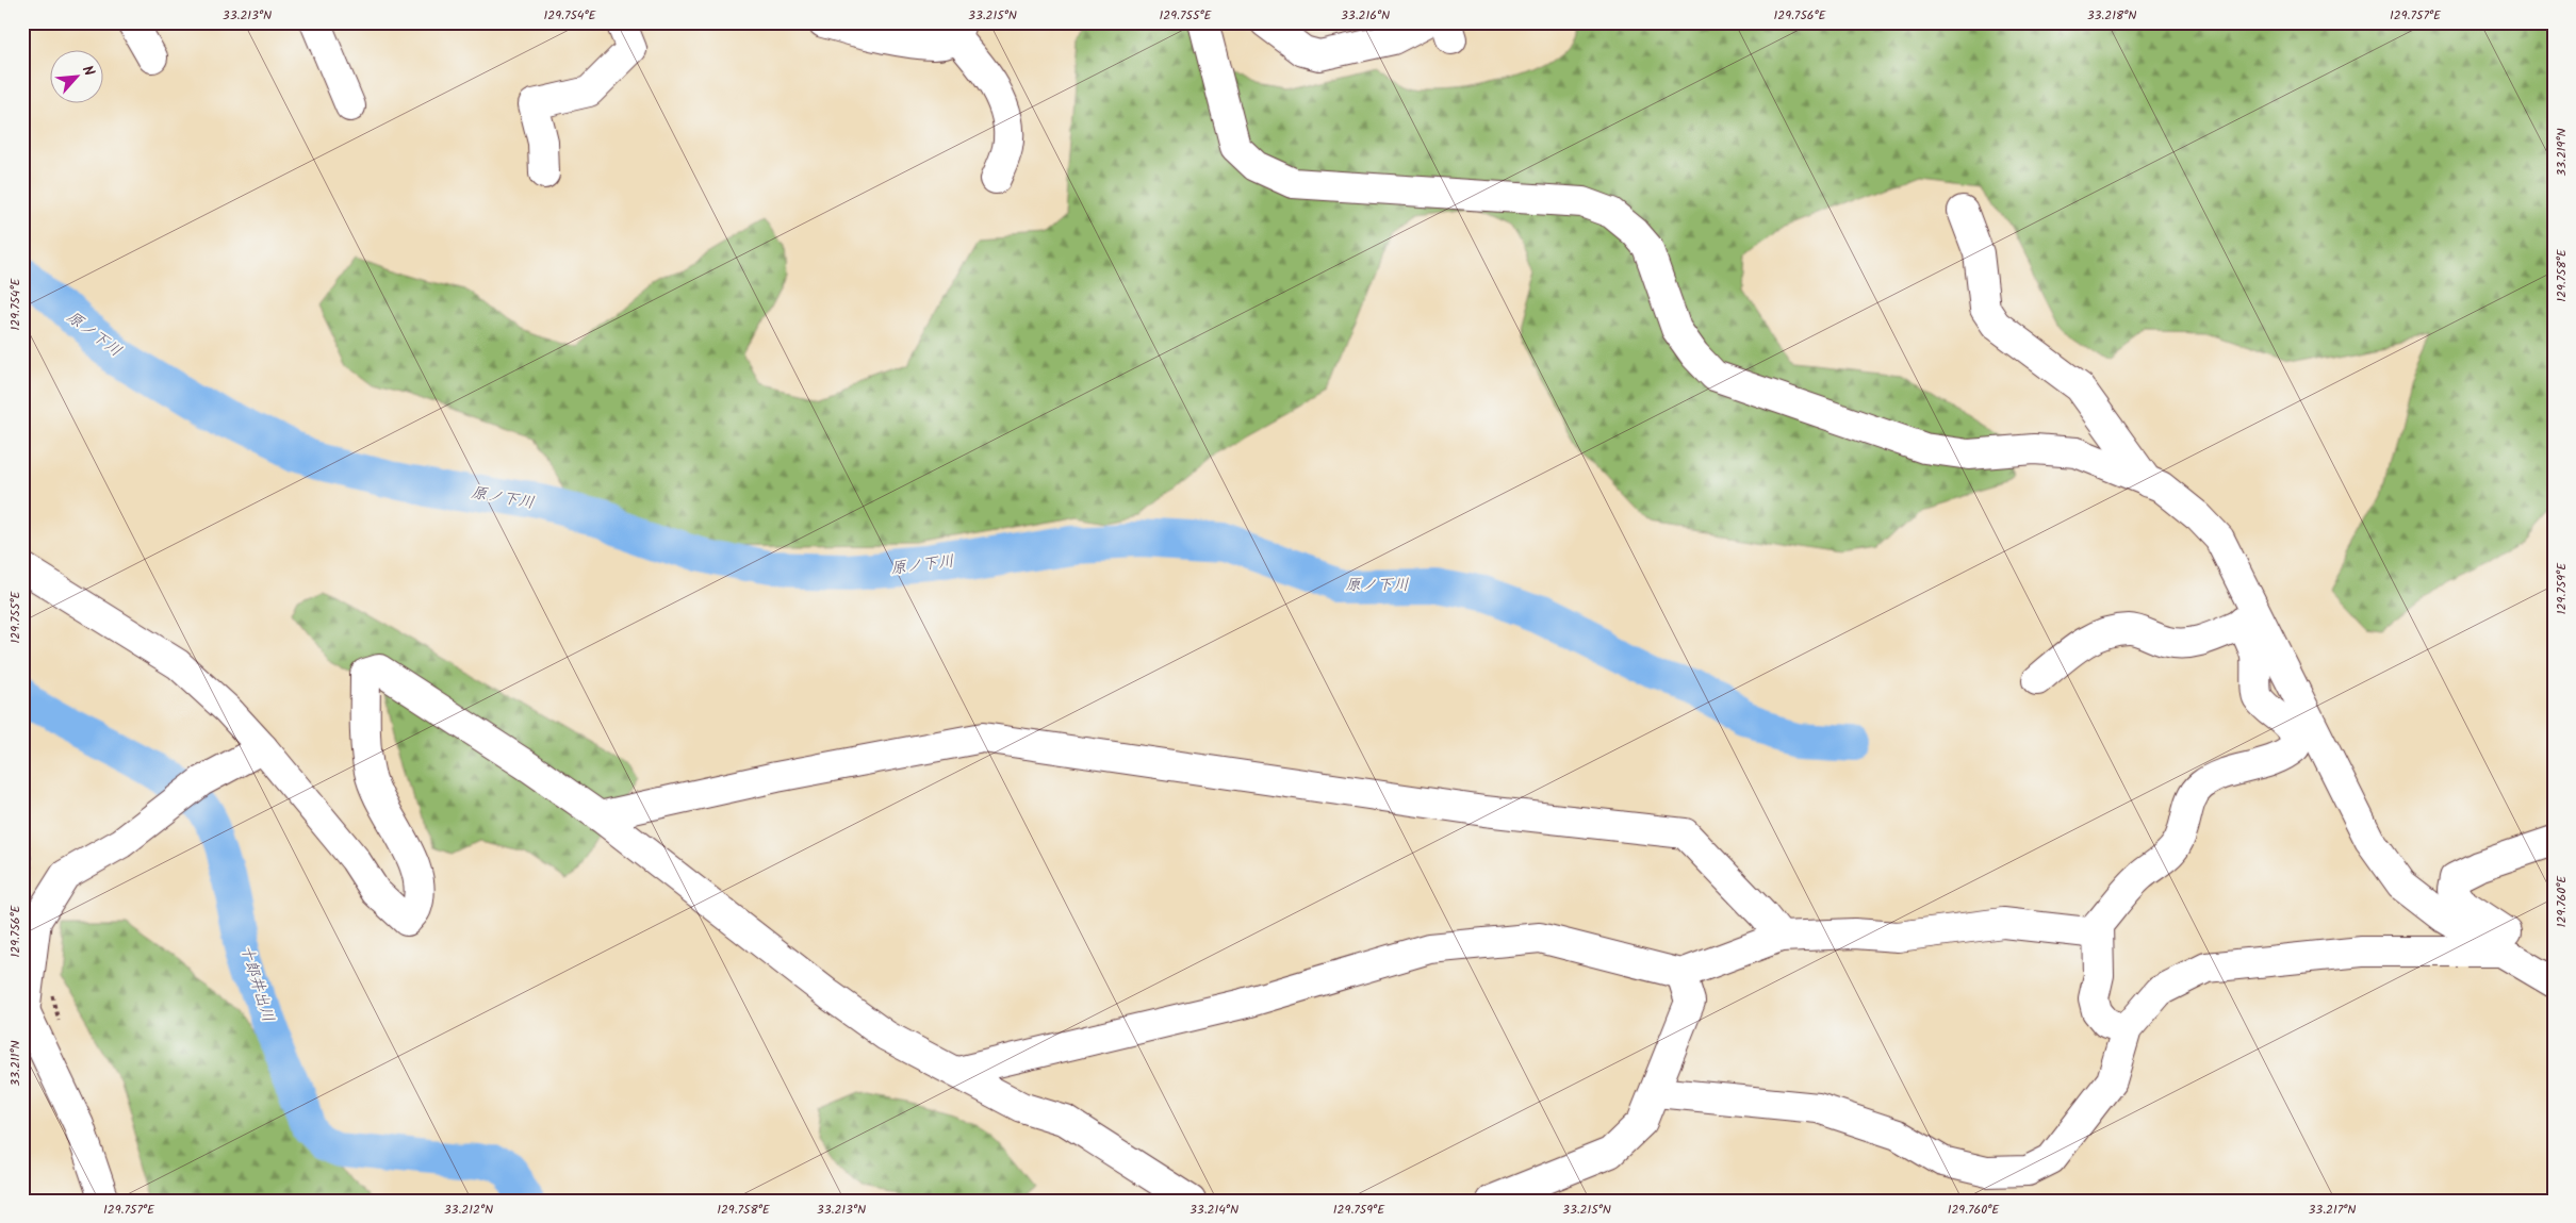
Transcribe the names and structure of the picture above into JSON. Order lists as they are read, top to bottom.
{
  "water": ["原ノ下川", "十郎井出川"],
  "north": "top right",
  "coordinates": [
    "33.213°N",
    "129.754°E",
    "33.215°N",
    "129.755°E",
    "33.216°N",
    "129.756°E",
    "33.218°N",
    "129.757°E",
    "33.219°N",
    "129.758°E",
    "129.759°E",
    "129.760°E",
    "33.211°N",
    "33.212°N",
    "33.214°N",
    "33.217°N"
  ]
}
